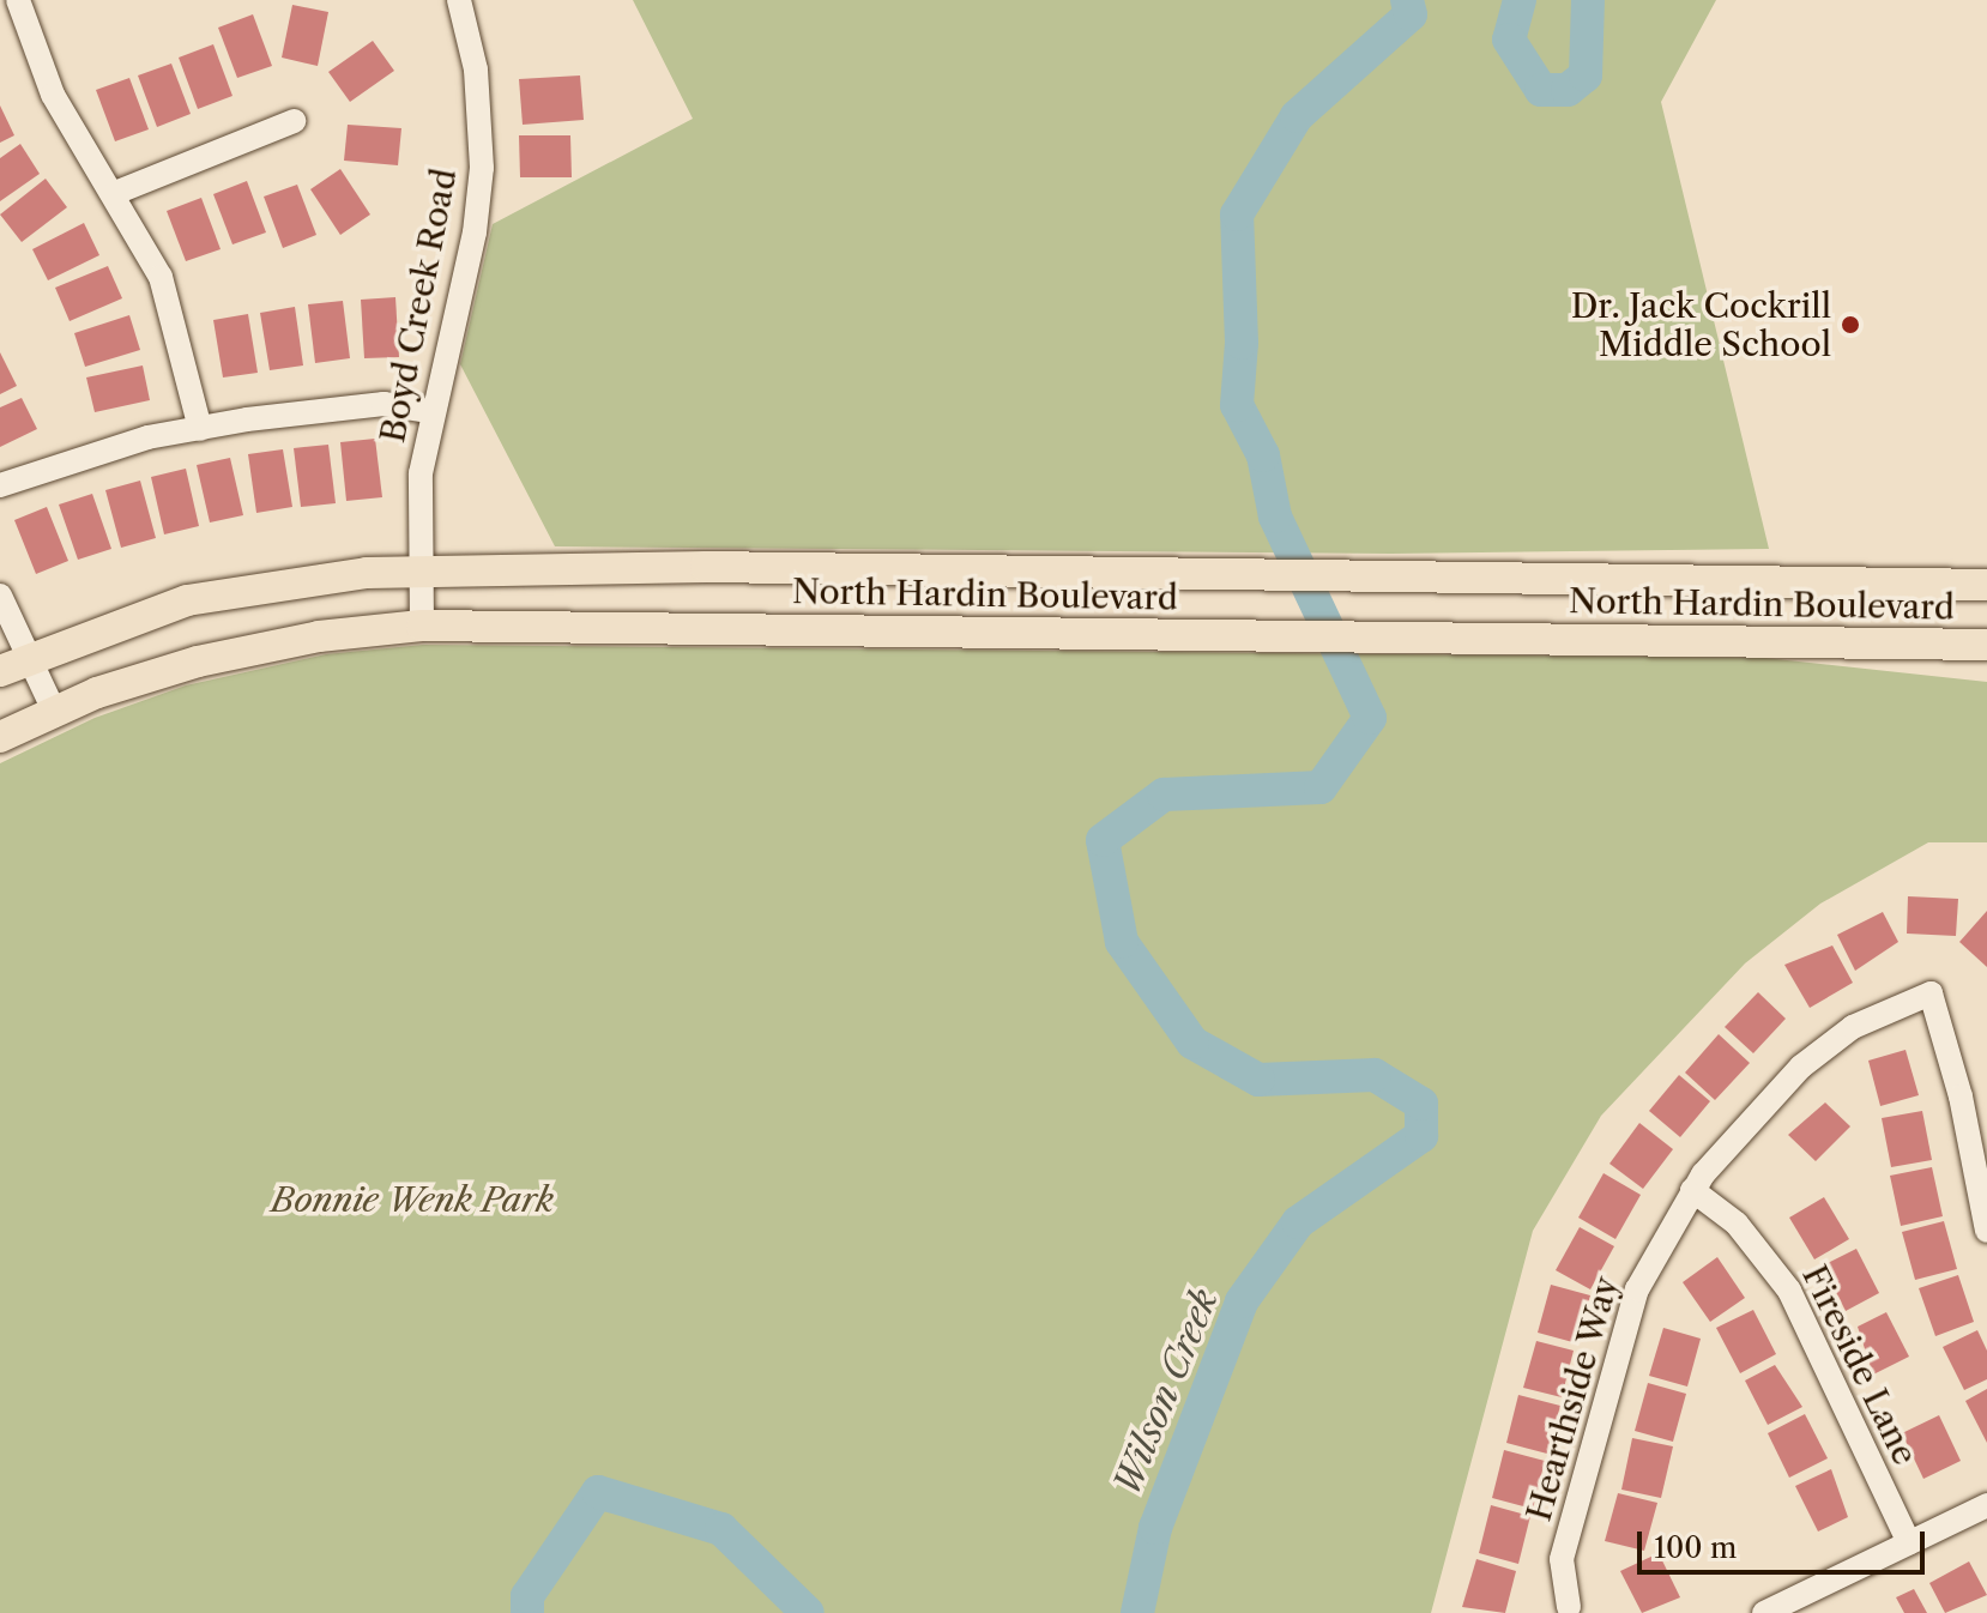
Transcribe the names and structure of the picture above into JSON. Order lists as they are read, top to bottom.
{
  "streets": {
    "main road": ["North Hardin Boulevard"],
    "street": ["Boyd Creek Road", "Fireside Lane", "Hearthside Way"]
  },
  "crossings": [
    ["Boyd Creek Road", "North Hardin Boulevard"],
    ["Fireside Lane", "Hearthside Way"]
  ],
  "water": ["Wilson Creek"],
  "parks": ["Bonnie Wenk Park"],
  "places": ["Dr. Jack Cockrill Middle School"],
  "scale_bar": "100 m"
}
